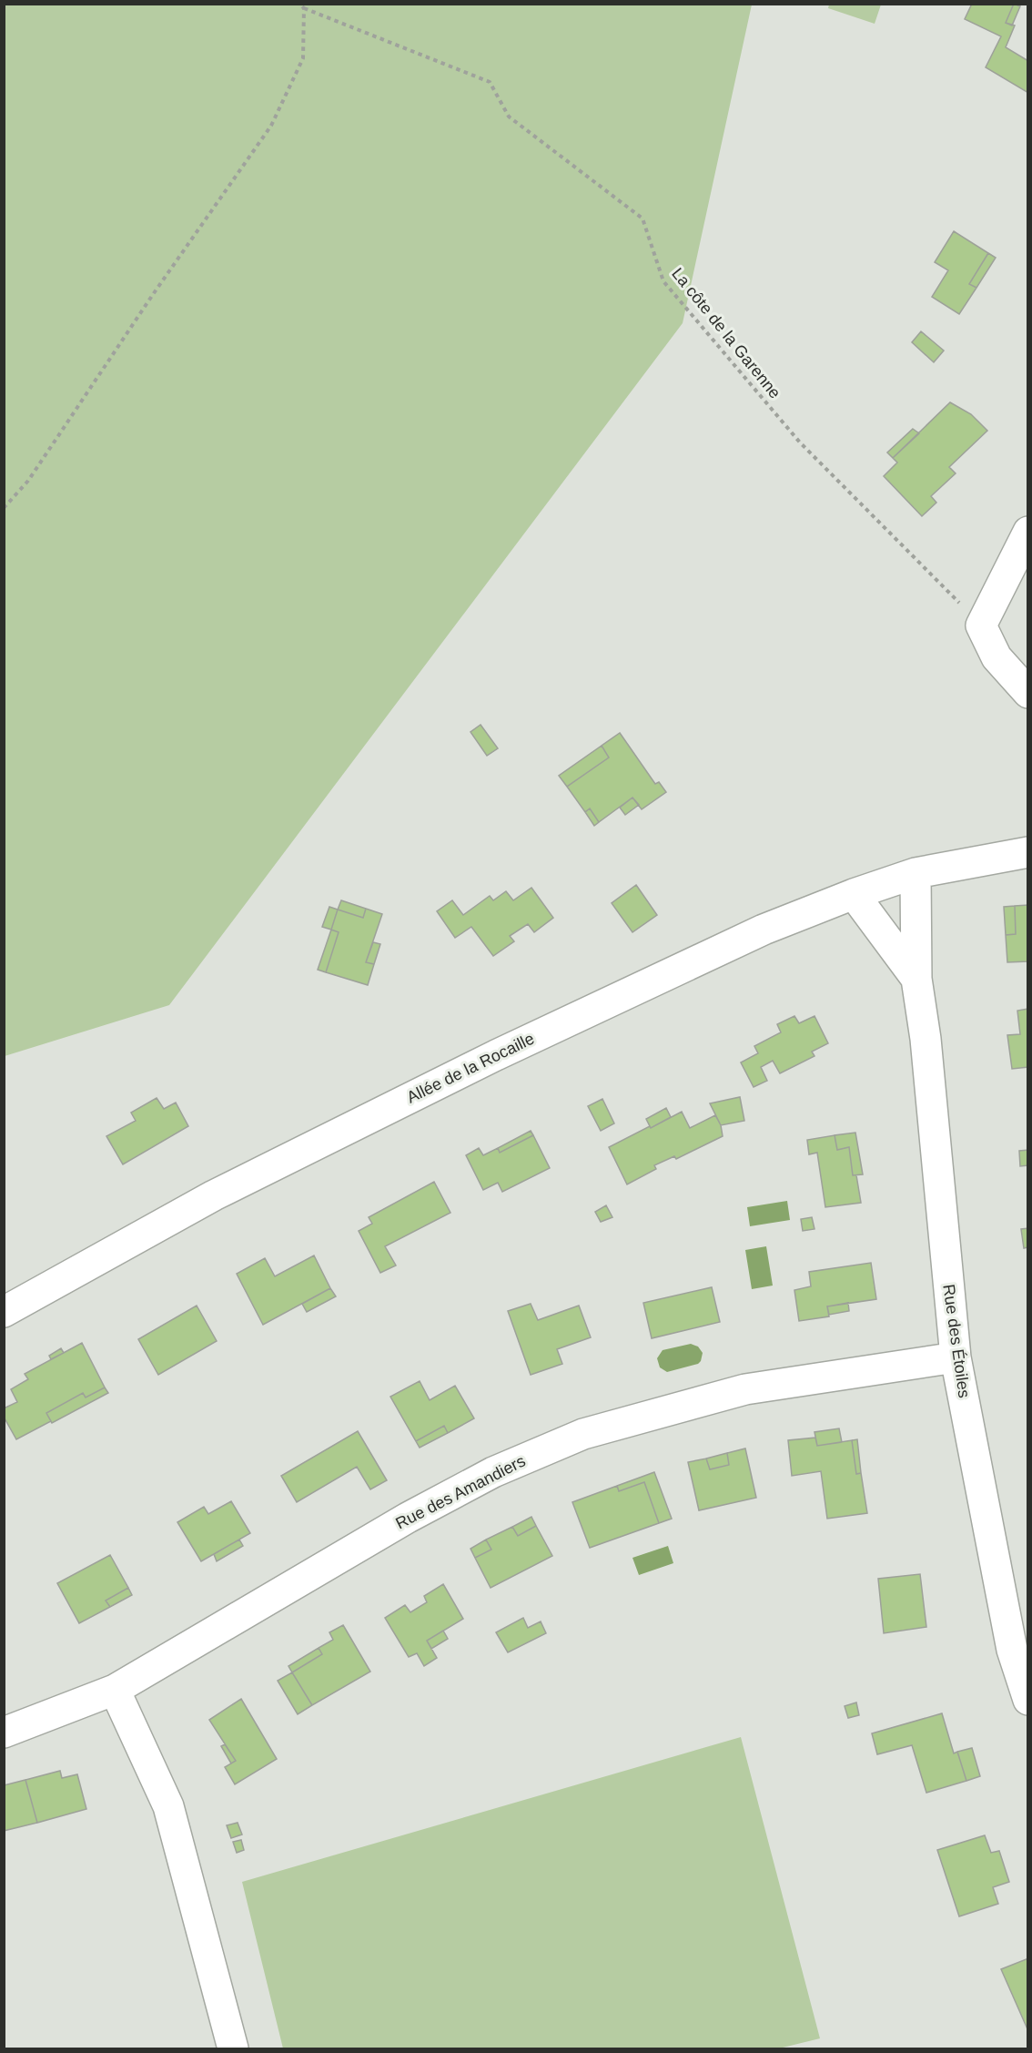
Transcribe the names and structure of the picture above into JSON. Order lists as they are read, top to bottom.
{
  "streets": {
    "street": ["Allée de la Rocaille", "Rue des Étoiles", "Rue des Amandiers"],
    "path": ["La côte de la Garenne"]
  },
  "crossings": [
    ["Allée de la Rocaille", "Rue des Étoiles"],
    ["Rue des Étoiles", "Rue des Amandiers"]
  ]
}
